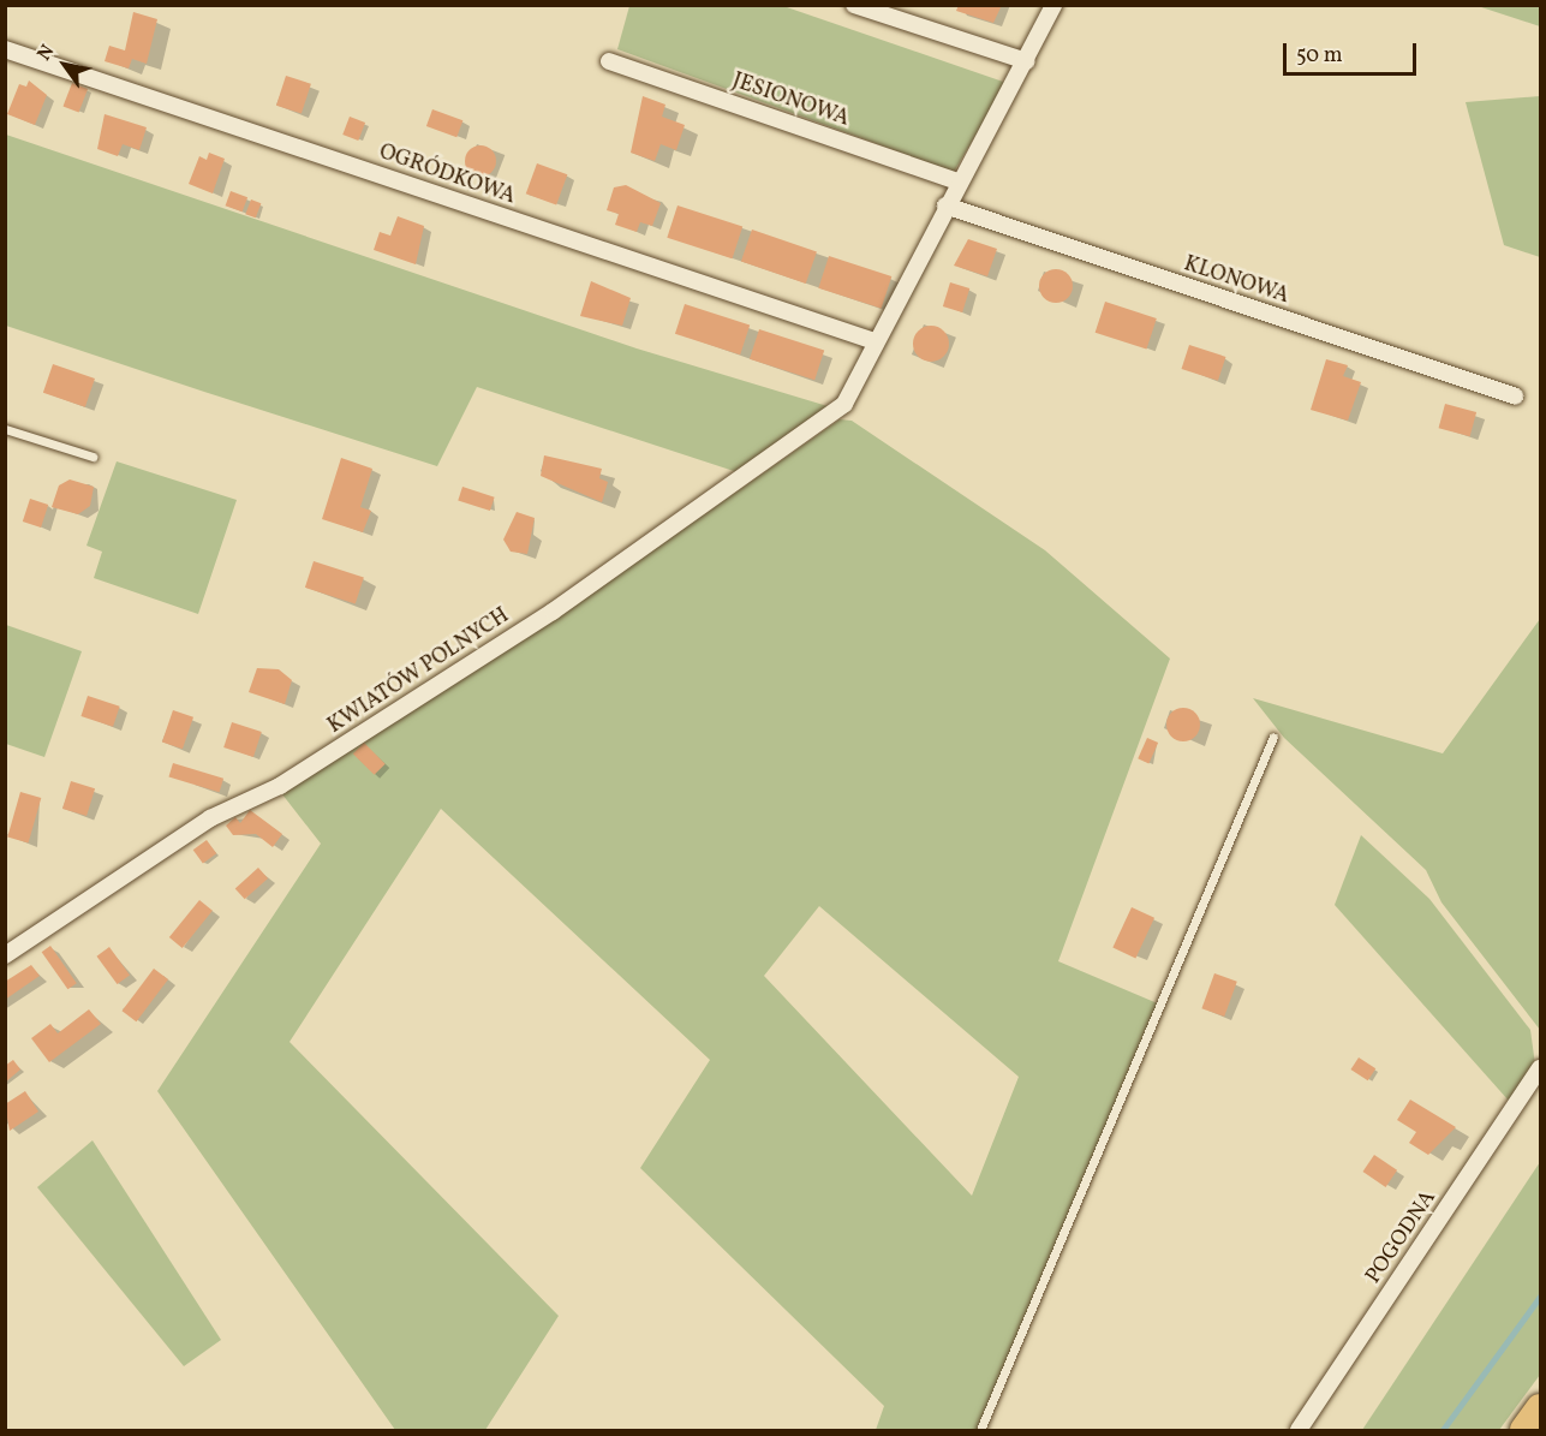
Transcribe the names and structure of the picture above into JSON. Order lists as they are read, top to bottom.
{
  "streets": {
    "street": [
      "JESIONOWA",
      "OGRÓDKOWA",
      "KLONOWA",
      "KWIATÓW POLNYCH",
      "POGODNA"
    ]
  },
  "crossings": [
    ["OGRÓDKOWA", "KWIATÓW POLNYCH"]
  ],
  "scale_bar": "50 m",
  "north": "top left"
}
